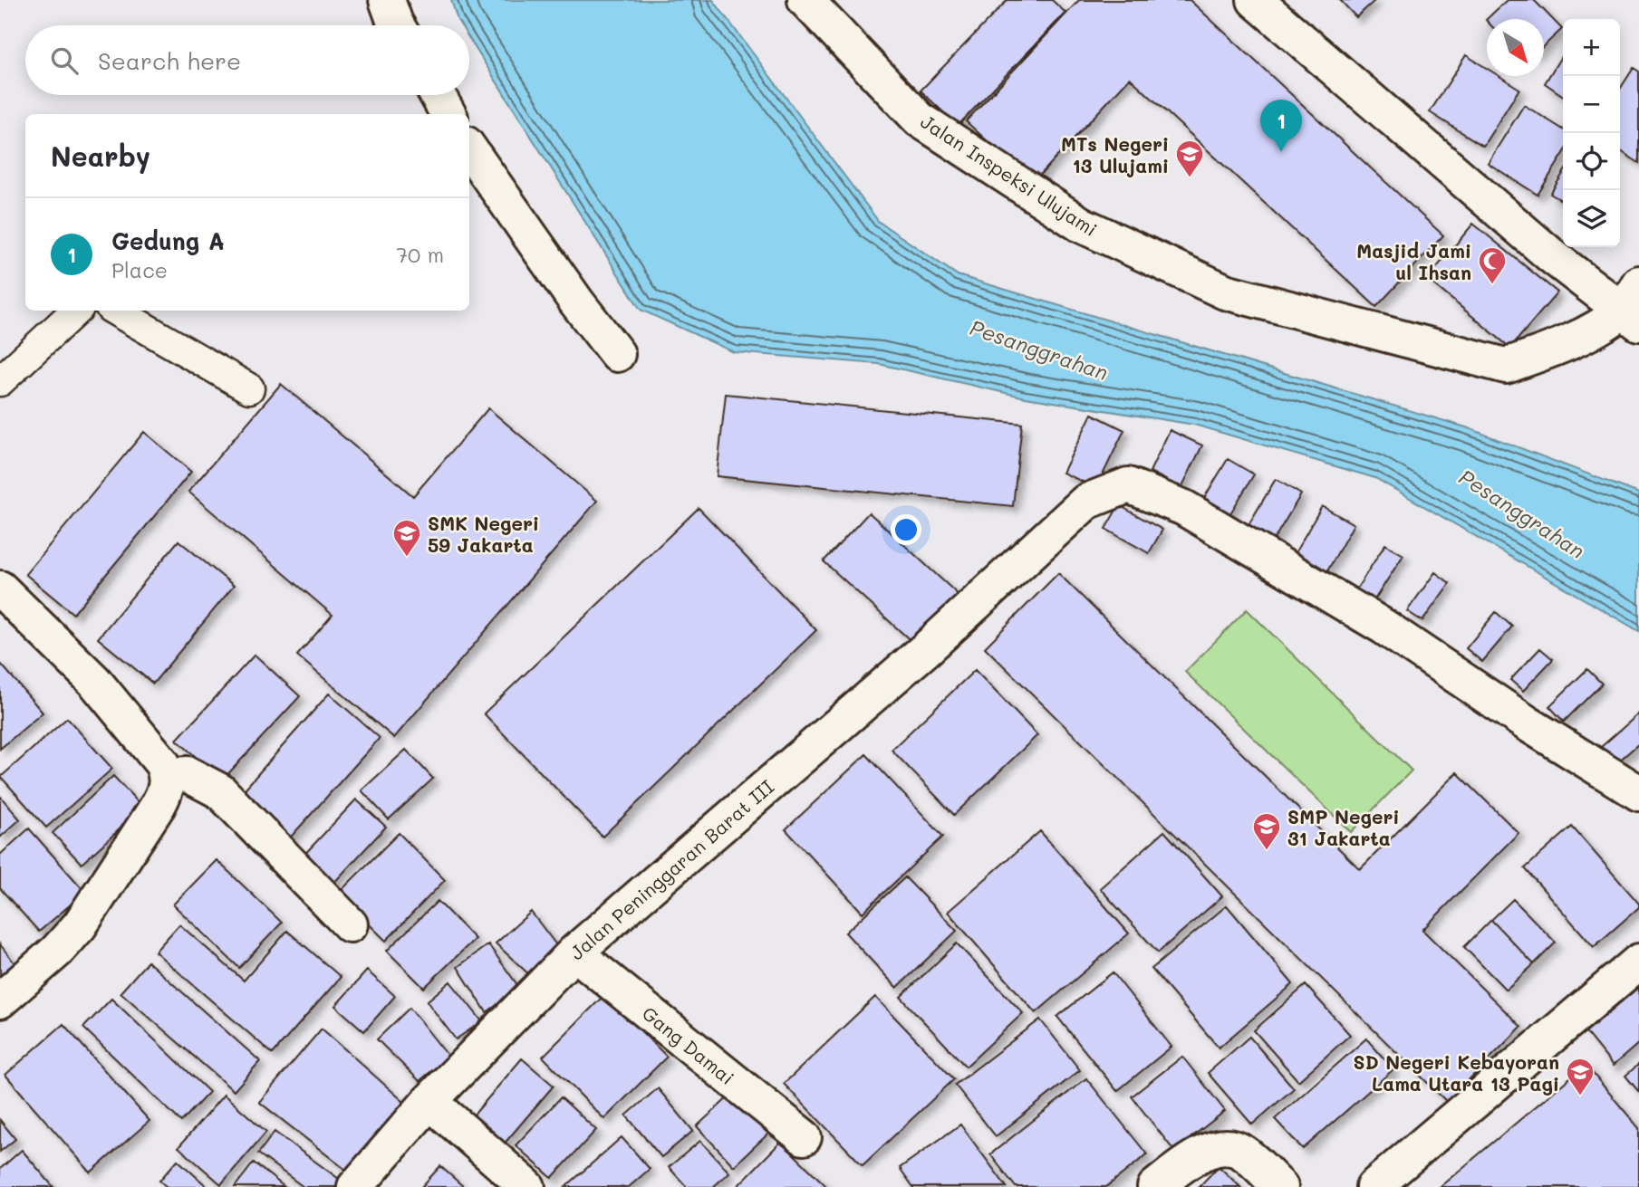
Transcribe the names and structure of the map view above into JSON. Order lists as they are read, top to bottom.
{
  "streets": {
    "street": ["Jalan Inspeksi Ulujami", "Jalan Peninggaran Barat III", "Gang Damai"]
  },
  "crossings": [
    ["Jalan Peninggaran Barat III", "Gang Damai"]
  ],
  "water": ["Pesanggrahan"],
  "places": {
    "school or university": [
      "MTs Negeri 13 Ulujami",
      "SMK Negeri 59 Jakarta",
      "SMP Negeri 31 Jakarta",
      "SD Negeri Kebayoran Lama Utara 13 Pagi"
    ],
    "mosque": ["Masjid Jami ul Ihsan"]
  },
  "north": "bottom right",
  "page": {
    "map_buttons": ["+", "−"],
    "search": "Search here",
    "pins": "1",
    "heading": "Nearby",
    "list": [
      {
        "mark": "1",
        "name": "Gedung A",
        "note": "Place",
        "value": "70 m"
      }
    ]
  }
}
